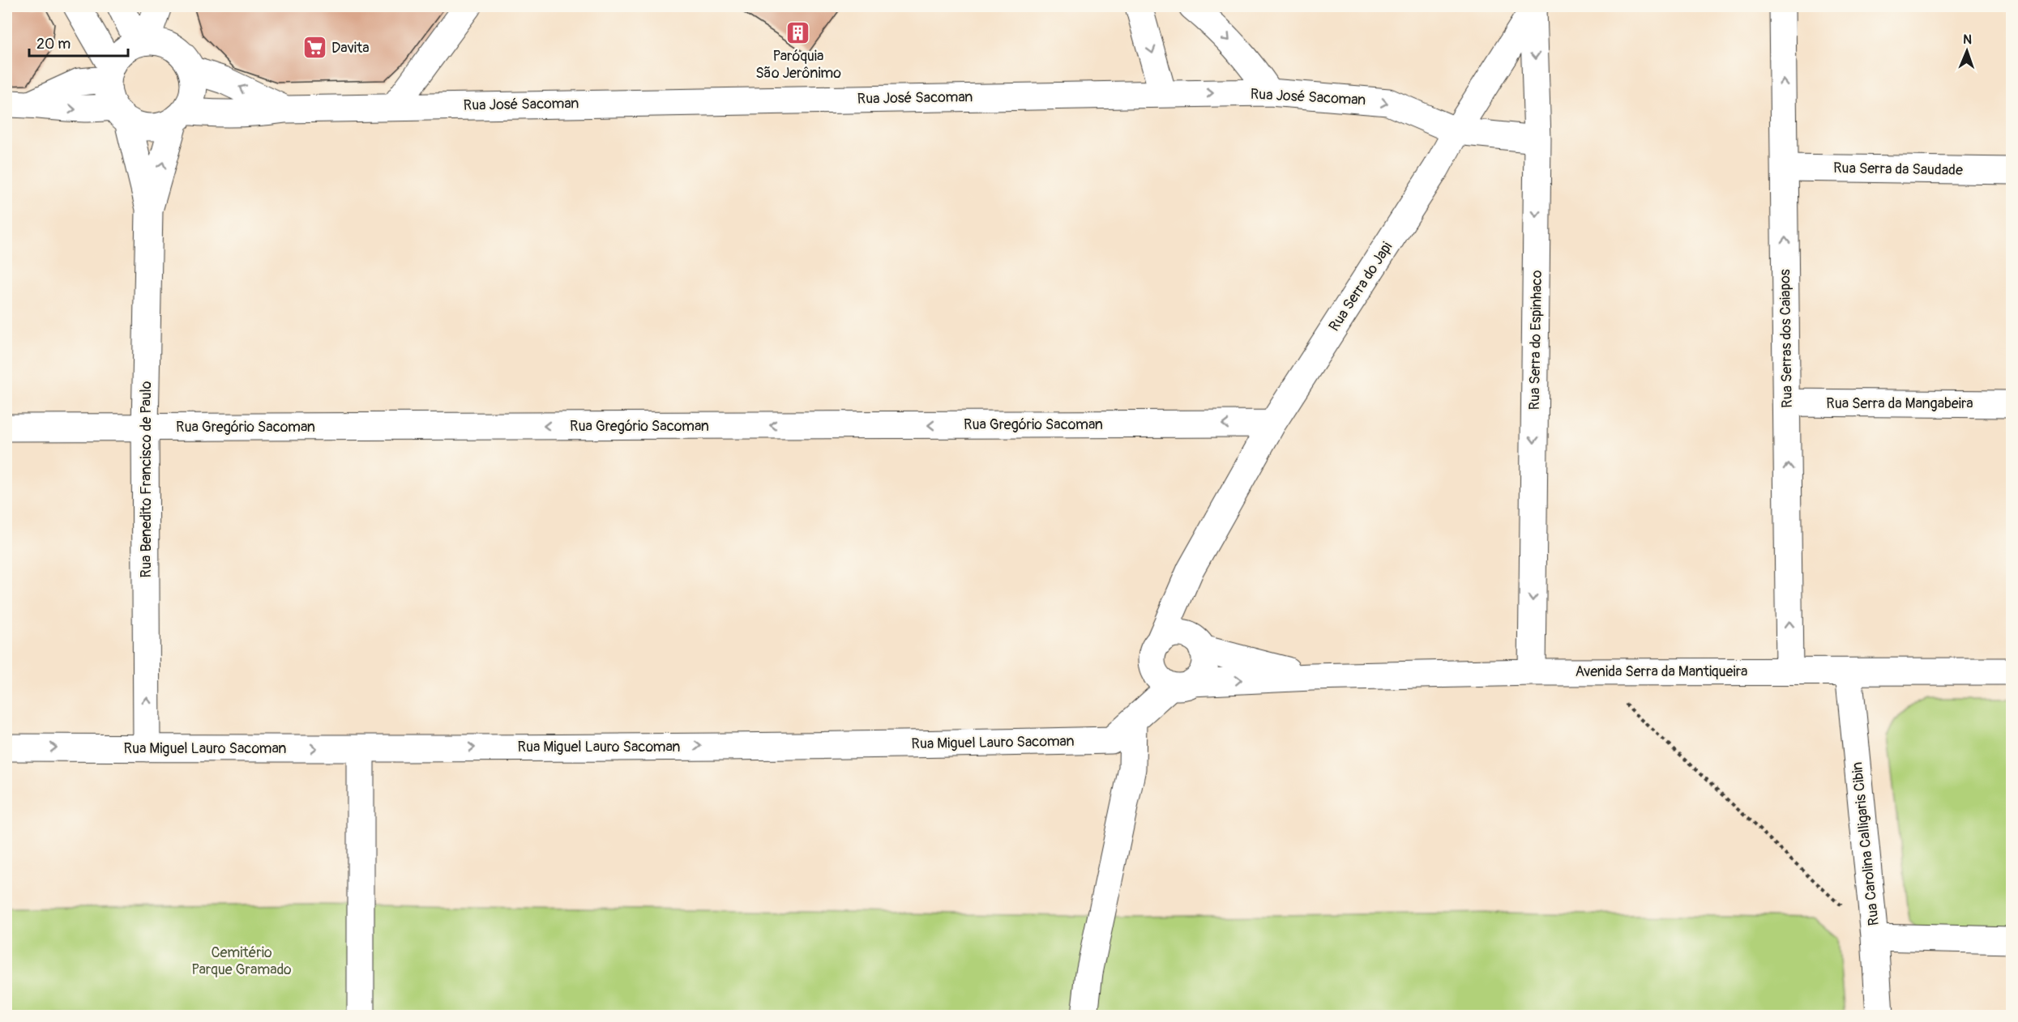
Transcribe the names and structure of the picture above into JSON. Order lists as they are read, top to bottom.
{
  "streets": {
    "street": [
      "Rua José Sacoman",
      "Rua Serra da Saudade",
      "Rua Serra do Japi",
      "Rua Serras dos Caiapos",
      "Rua Serra do Espinhaco",
      "Rua Serra da Mangabeira",
      "Rua Gregório Sacoman",
      "Rua Benedito Francisco de Paulo",
      "Avenida Serra da Mantiqueira",
      "Rua Miguel Lauro Sacoman",
      "Rua Carolina Calligaris Cibin"
    ]
  },
  "crossings": [
    ["Rua José Sacoman", "Rua Serra do Japi"],
    ["Rua José Sacoman", "Rua Serra do Espinhaco"],
    ["Rua José Sacoman", "Rua Benedito Francisco de Paulo"],
    ["Rua Serra da Saudade", "Rua Serras dos Caiapos"],
    ["Rua Serra do Japi", "Rua Serra do Espinhaco"],
    ["Rua Serra do Japi", "Rua Gregório Sacoman"],
    ["Rua Serra do Japi", "Avenida Serra da Mantiqueira"],
    ["Rua Serra do Japi", "Rua Miguel Lauro Sacoman"],
    ["Rua Serras dos Caiapos", "Rua Serra da Mangabeira"],
    ["Rua Serras dos Caiapos", "Avenida Serra da Mantiqueira"],
    ["Rua Serra do Espinhaco", "Avenida Serra da Mantiqueira"],
    ["Rua Gregório Sacoman", "Rua Benedito Francisco de Paulo"],
    ["Rua Benedito Francisco de Paulo", "Rua Miguel Lauro Sacoman"],
    ["Avenida Serra da Mantiqueira", "Rua Miguel Lauro Sacoman"],
    ["Avenida Serra da Mantiqueira", "Rua Carolina Calligaris Cibin"]
  ],
  "one_way": [
    "Rua Serras dos Caiapos",
    "Rua Serra do Espinhaco",
    "Rua Gregório Sacoman",
    "Rua Benedito Francisco de Paulo",
    "Rua Miguel Lauro Sacoman"
  ],
  "parks": ["Cemitério Parque Gramado"],
  "places": {
    "building": ["Paróquia São Jerônimo"],
    "supermarket": ["Davita"]
  },
  "scale_bar": "20 m",
  "north": "top"
}
